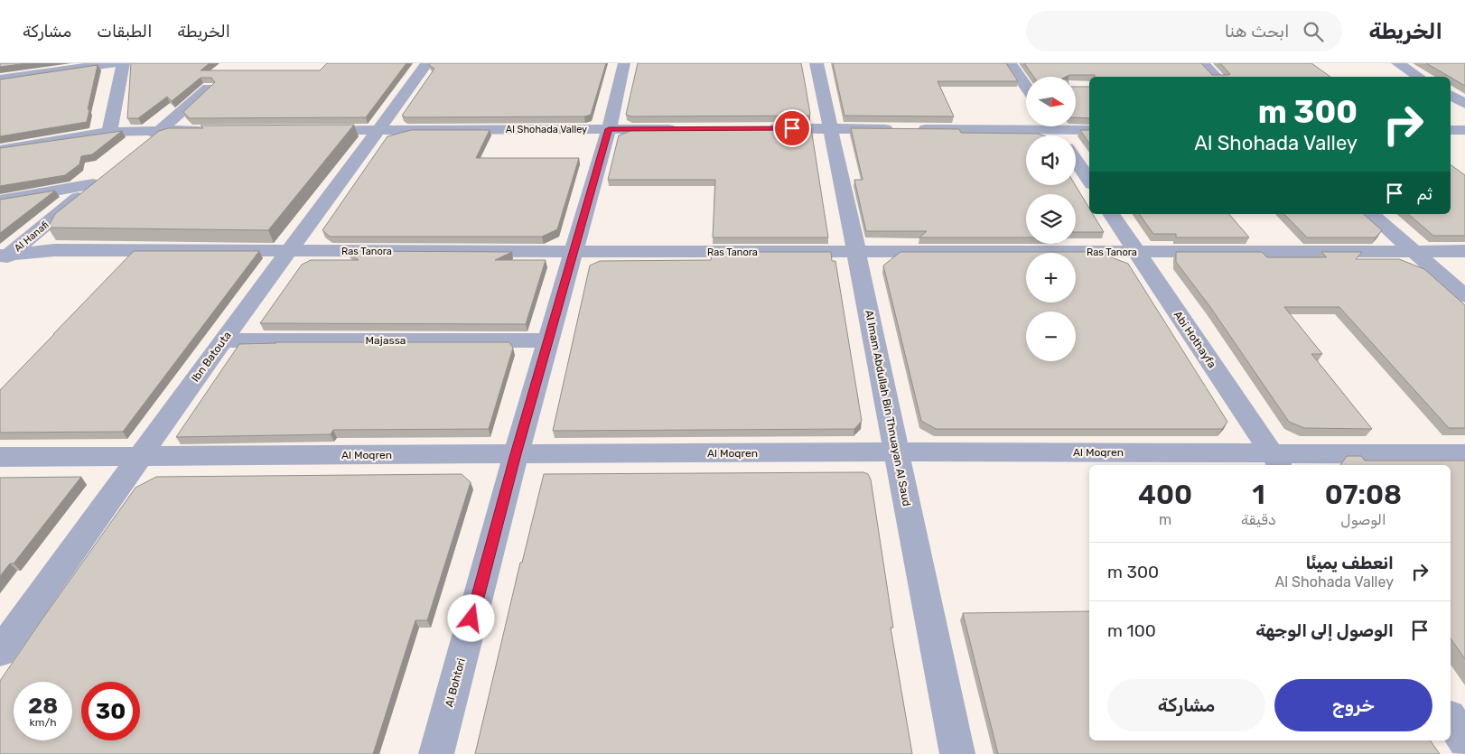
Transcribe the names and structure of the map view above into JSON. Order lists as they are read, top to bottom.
{
  "streets": {
    "street": [
      "Al Shohada Valley",
      "Al Hanafi",
      "Ras Tanora",
      "Abi Hothayfa",
      "Majassa",
      "Ibn Batouta",
      "Al Imam Abdullah Bin Thnuayan Al Saud",
      "Al Moqren",
      "Al Bohtori"
    ]
  },
  "crossings": [
    ["Al Shohada Valley", "Ibn Batouta"],
    ["Al Shohada Valley", "Al Bohtori"],
    ["Al Hanafi", "Ras Tanora"],
    ["Ras Tanora", "Abi Hothayfa"],
    ["Ras Tanora", "Ibn Batouta"],
    ["Ras Tanora", "Al Imam Abdullah Bin Thnuayan Al Saud"],
    ["Ras Tanora", "Al Bohtori"],
    ["Abi Hothayfa", "Al Moqren"],
    ["Majassa", "Ibn Batouta"],
    ["Majassa", "Al Bohtori"],
    ["Ibn Batouta", "Al Moqren"],
    ["Al Imam Abdullah Bin Thnuayan Al Saud", "Al Moqren"],
    ["Al Moqren", "Al Bohtori"]
  ],
  "north": "right",
  "page": {
    "header": "الخريطة",
    "search": "ابحث هنا",
    "nav": ["الخريطة", "الطبقات", "مشاركة"],
    "map_buttons": ["+", "−"],
    "turn": ["300 m", "Al Shohada Valley"],
    "then": "ثم",
    "eta": [
      "07:08",
      "الوصول",
      "1",
      "دقيقة",
      "400",
      "m"
    ],
    "list": [
      {
        "name": "انعطف يمينًا",
        "note": "Al Shohada Valley",
        "value": "300 m"
      },
      {
        "name": "الوصول إلى الوجهة",
        "value": "100 m"
      }
    ],
    "buttons": ["خروج", "مشاركة"],
    "speed": "28 km/h",
    "limit": "30"
  }
}
